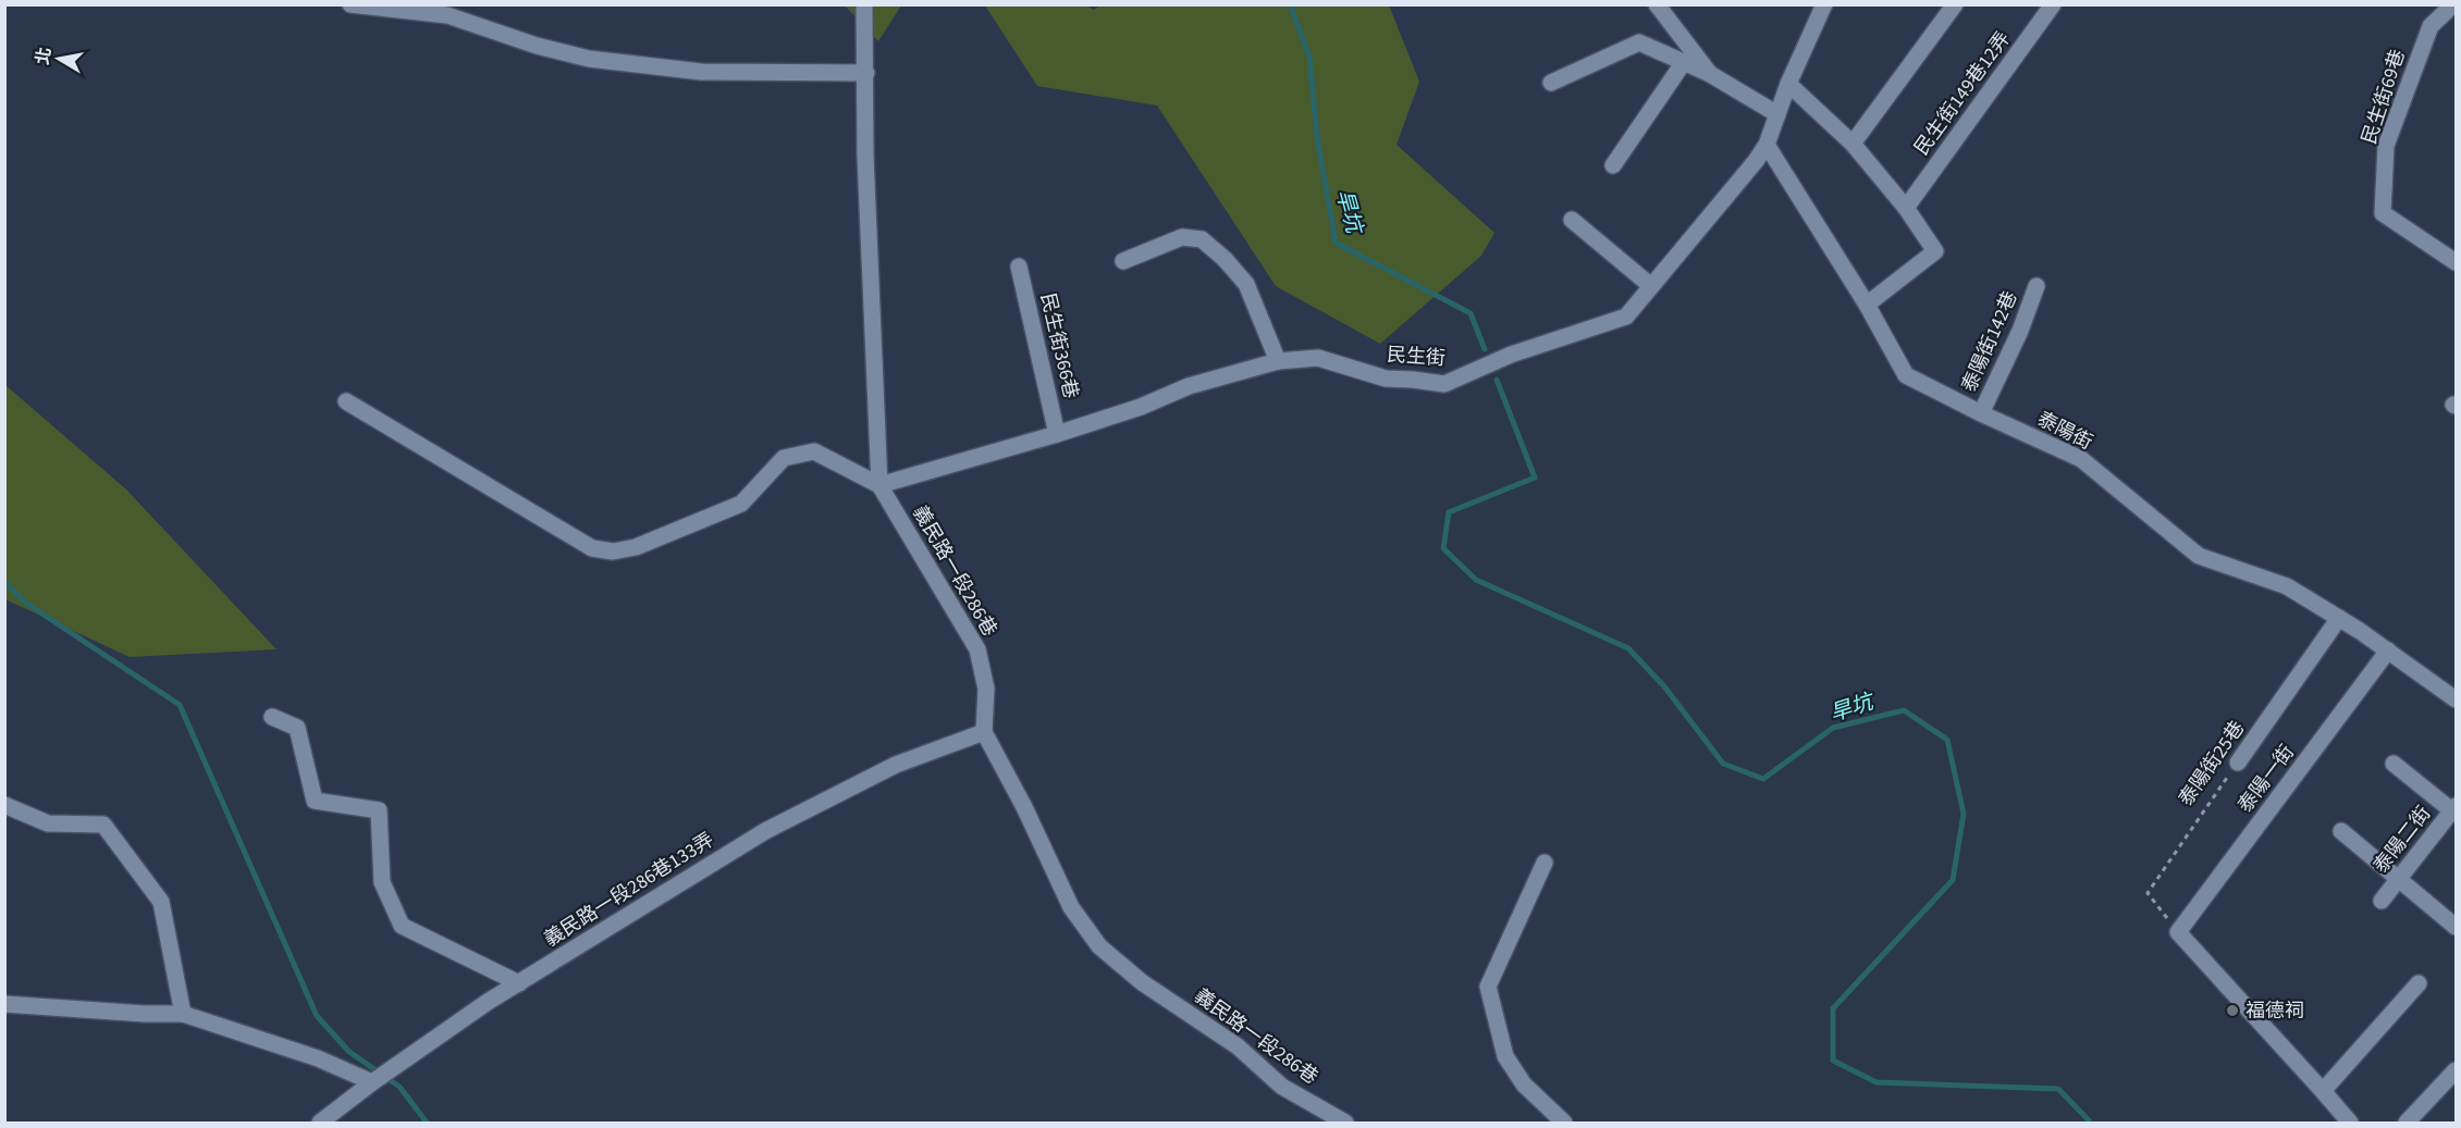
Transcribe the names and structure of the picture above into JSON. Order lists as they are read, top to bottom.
{
  "streets": {
    "street": [
      "民生街149巷12弄",
      "民生街69巷",
      "泰陽街142巷",
      "民生街366巷",
      "民生街",
      "泰陽街",
      "義民路一段286巷",
      "泰陽街25巷",
      "泰陽一街",
      "泰陽二街",
      "義民路一段286巷133弄"
    ]
  },
  "crossings": [
    ["泰陽街142巷", "泰陽街"],
    ["民生街366巷", "民生街"],
    ["民生街", "泰陽街"],
    ["民生街", "義民路一段286巷"],
    ["泰陽街", "泰陽街25巷"],
    ["泰陽街", "泰陽一街"],
    ["義民路一段286巷", "義民路一段286巷133弄"],
    ["泰陽街25巷", "泰陽一街"]
  ],
  "water": ["旱坑"],
  "places": ["福德祠"],
  "north": "left"
}
